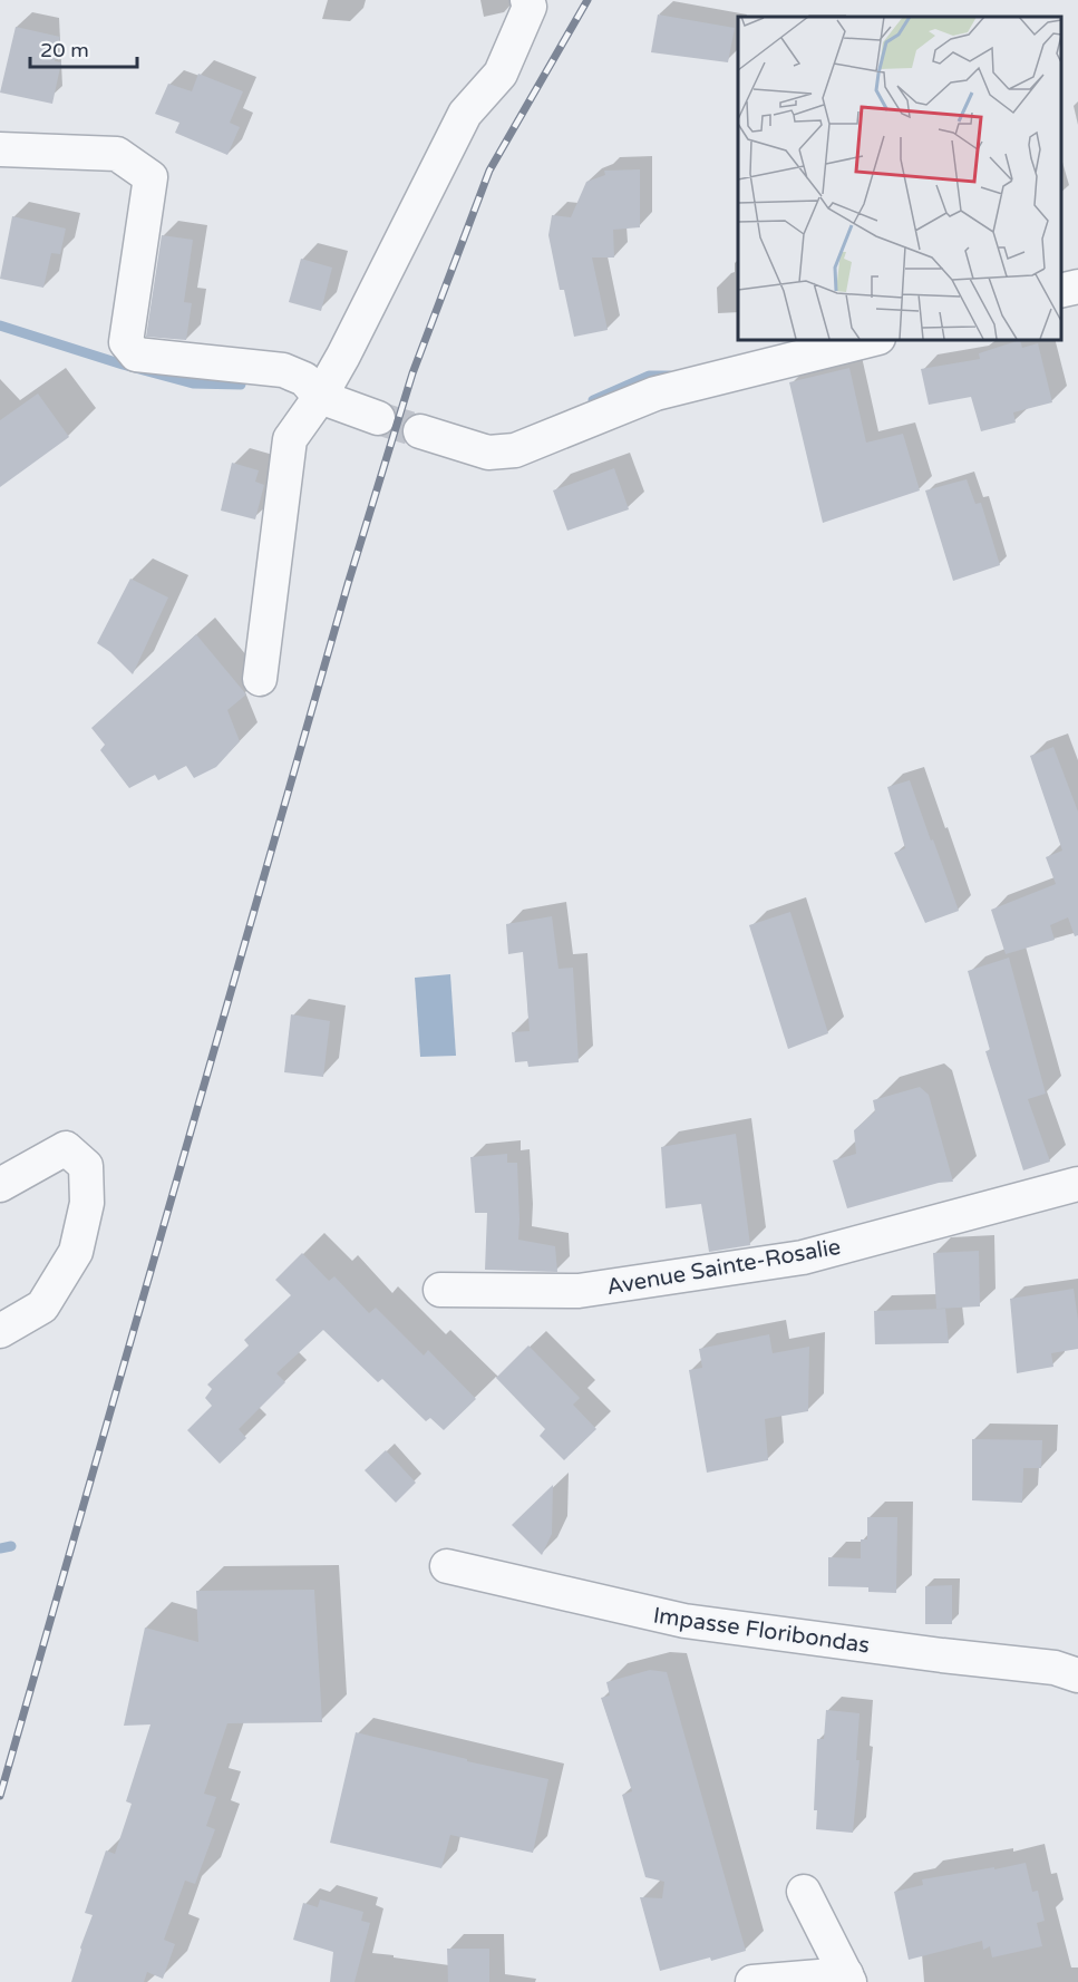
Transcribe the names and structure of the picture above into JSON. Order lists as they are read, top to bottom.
{
  "streets": {
    "street": ["Avenue Sainte-Rosalie", "Impasse Floribondas"]
  },
  "scale_bar": "20 m"
}
